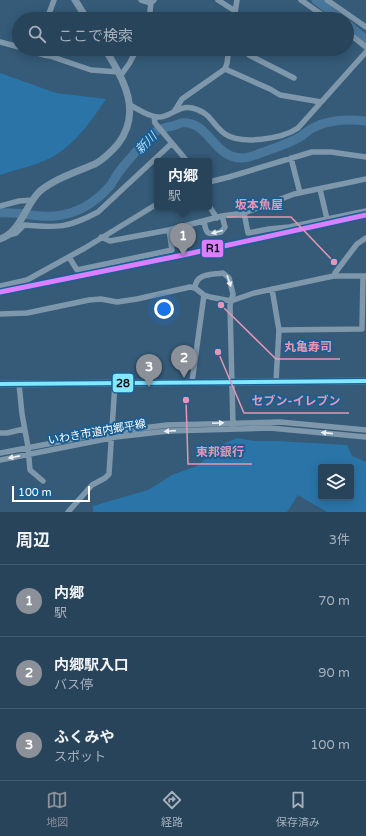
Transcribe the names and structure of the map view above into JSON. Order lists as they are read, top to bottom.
{
  "streets": {
    "street": ["いわき市道内郷平線"]
  },
  "water": ["新川"],
  "places": [
    "坂本魚屋",
    "丸亀寿司",
    "セブン-イレブン",
    "東邦銀行"
  ],
  "lines": ["transit line R1", "transit line 28"],
  "scale_bar": "100 m",
  "page": {
    "search": "ここで検索",
    "popup": ["内郷", "駅"],
    "pins": ["1", "2", "3"],
    "scale": "100 m",
    "heading": ["周辺", "3件"],
    "list": [
      {
        "mark": "1",
        "name": "内郷",
        "note": "駅",
        "value": "70 m"
      },
      {
        "mark": "2",
        "name": "内郷駅入口",
        "note": "バス停",
        "value": "90 m"
      },
      {
        "mark": "3",
        "name": "ふくみや",
        "note": "スポット",
        "value": "100 m"
      }
    ],
    "nav": ["地図", "経路", "保存済み"]
  }
}
